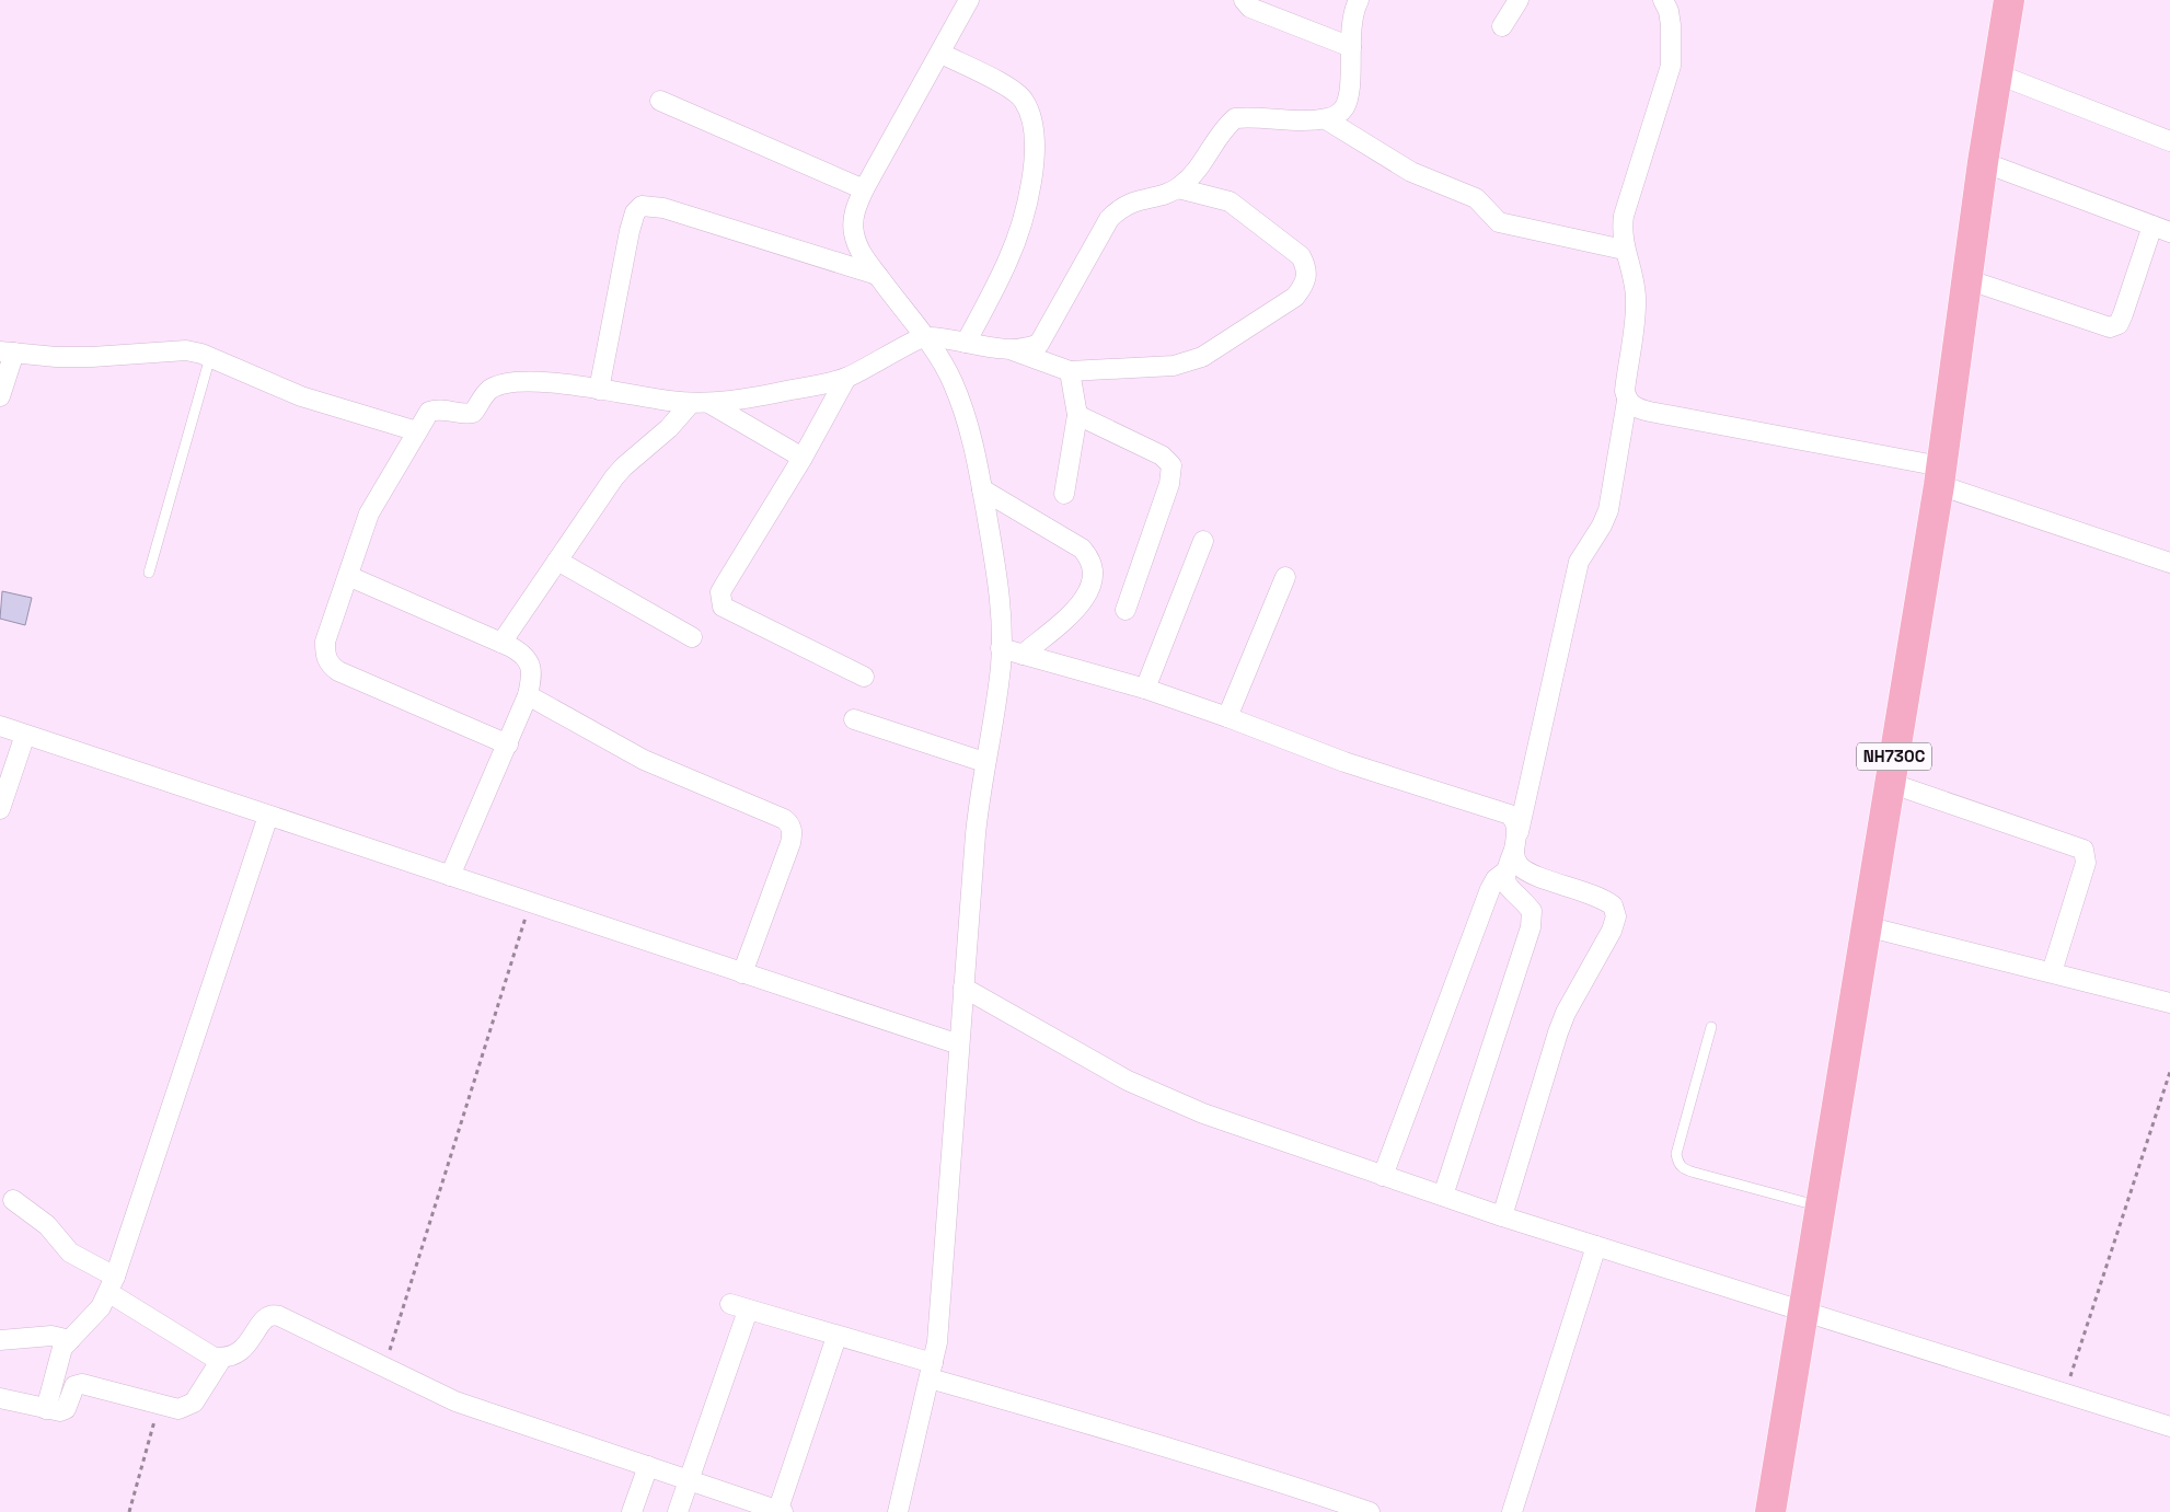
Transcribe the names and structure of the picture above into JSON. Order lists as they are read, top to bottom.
{
  "streets": {
    "highway": ["NH730C"]
  }
}
